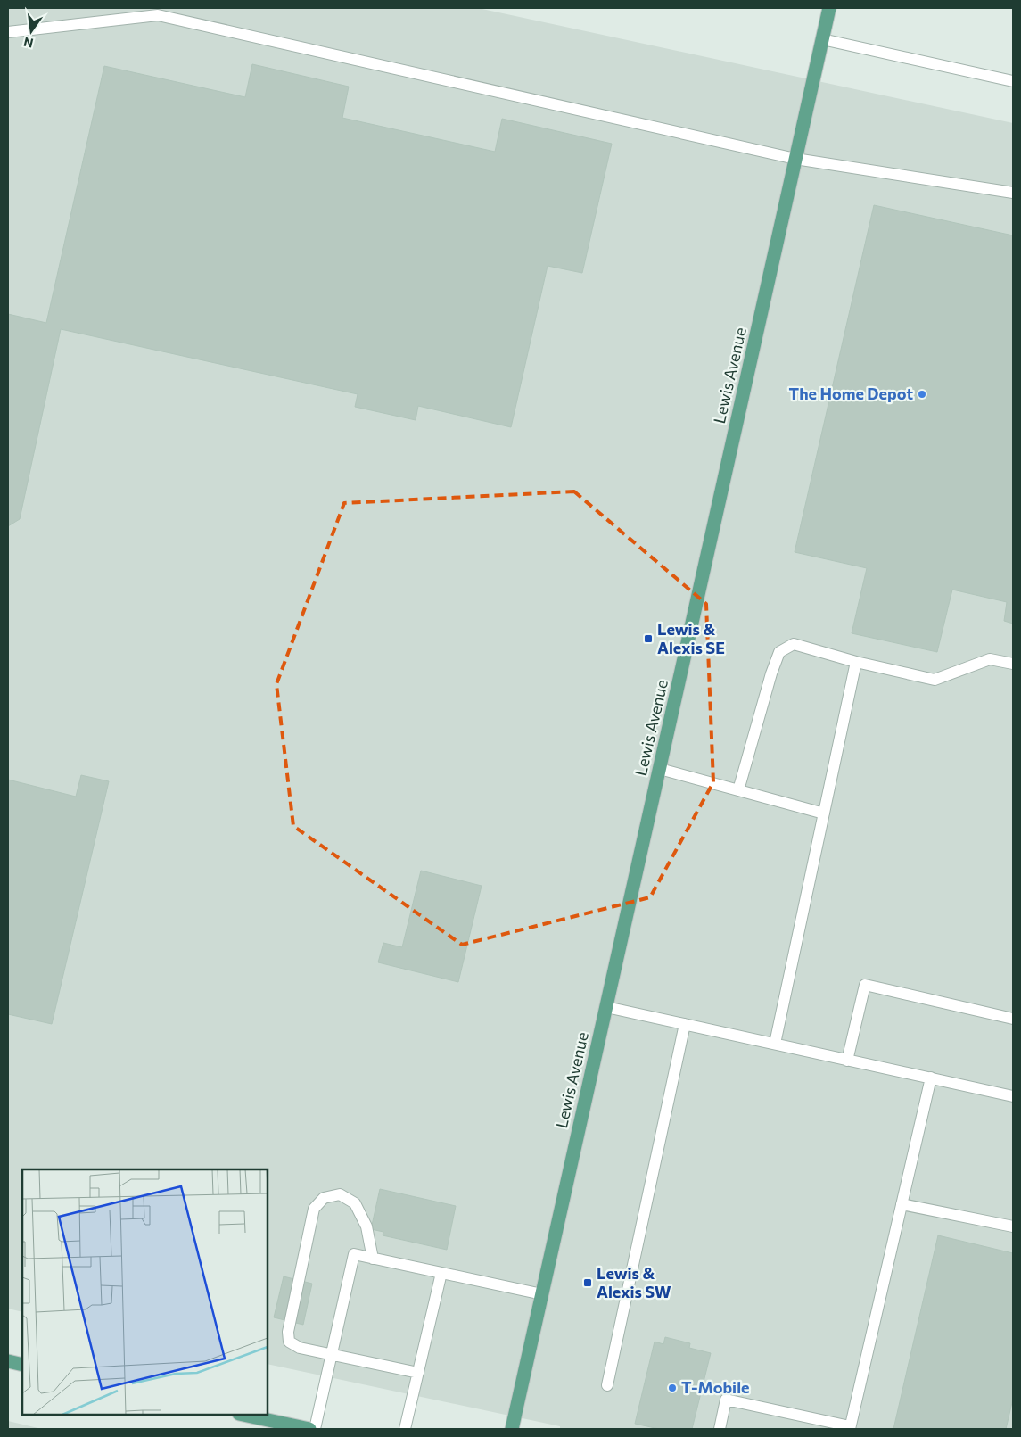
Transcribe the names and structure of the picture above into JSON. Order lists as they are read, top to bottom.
{
  "streets": {
    "main road": ["Lewis Avenue"]
  },
  "places": {
    "other": ["The Home Depot", "T-Mobile"],
    "transit": ["Lewis & Alexis SE", "Lewis & Alexis SW"]
  },
  "north": "bottom"
}
